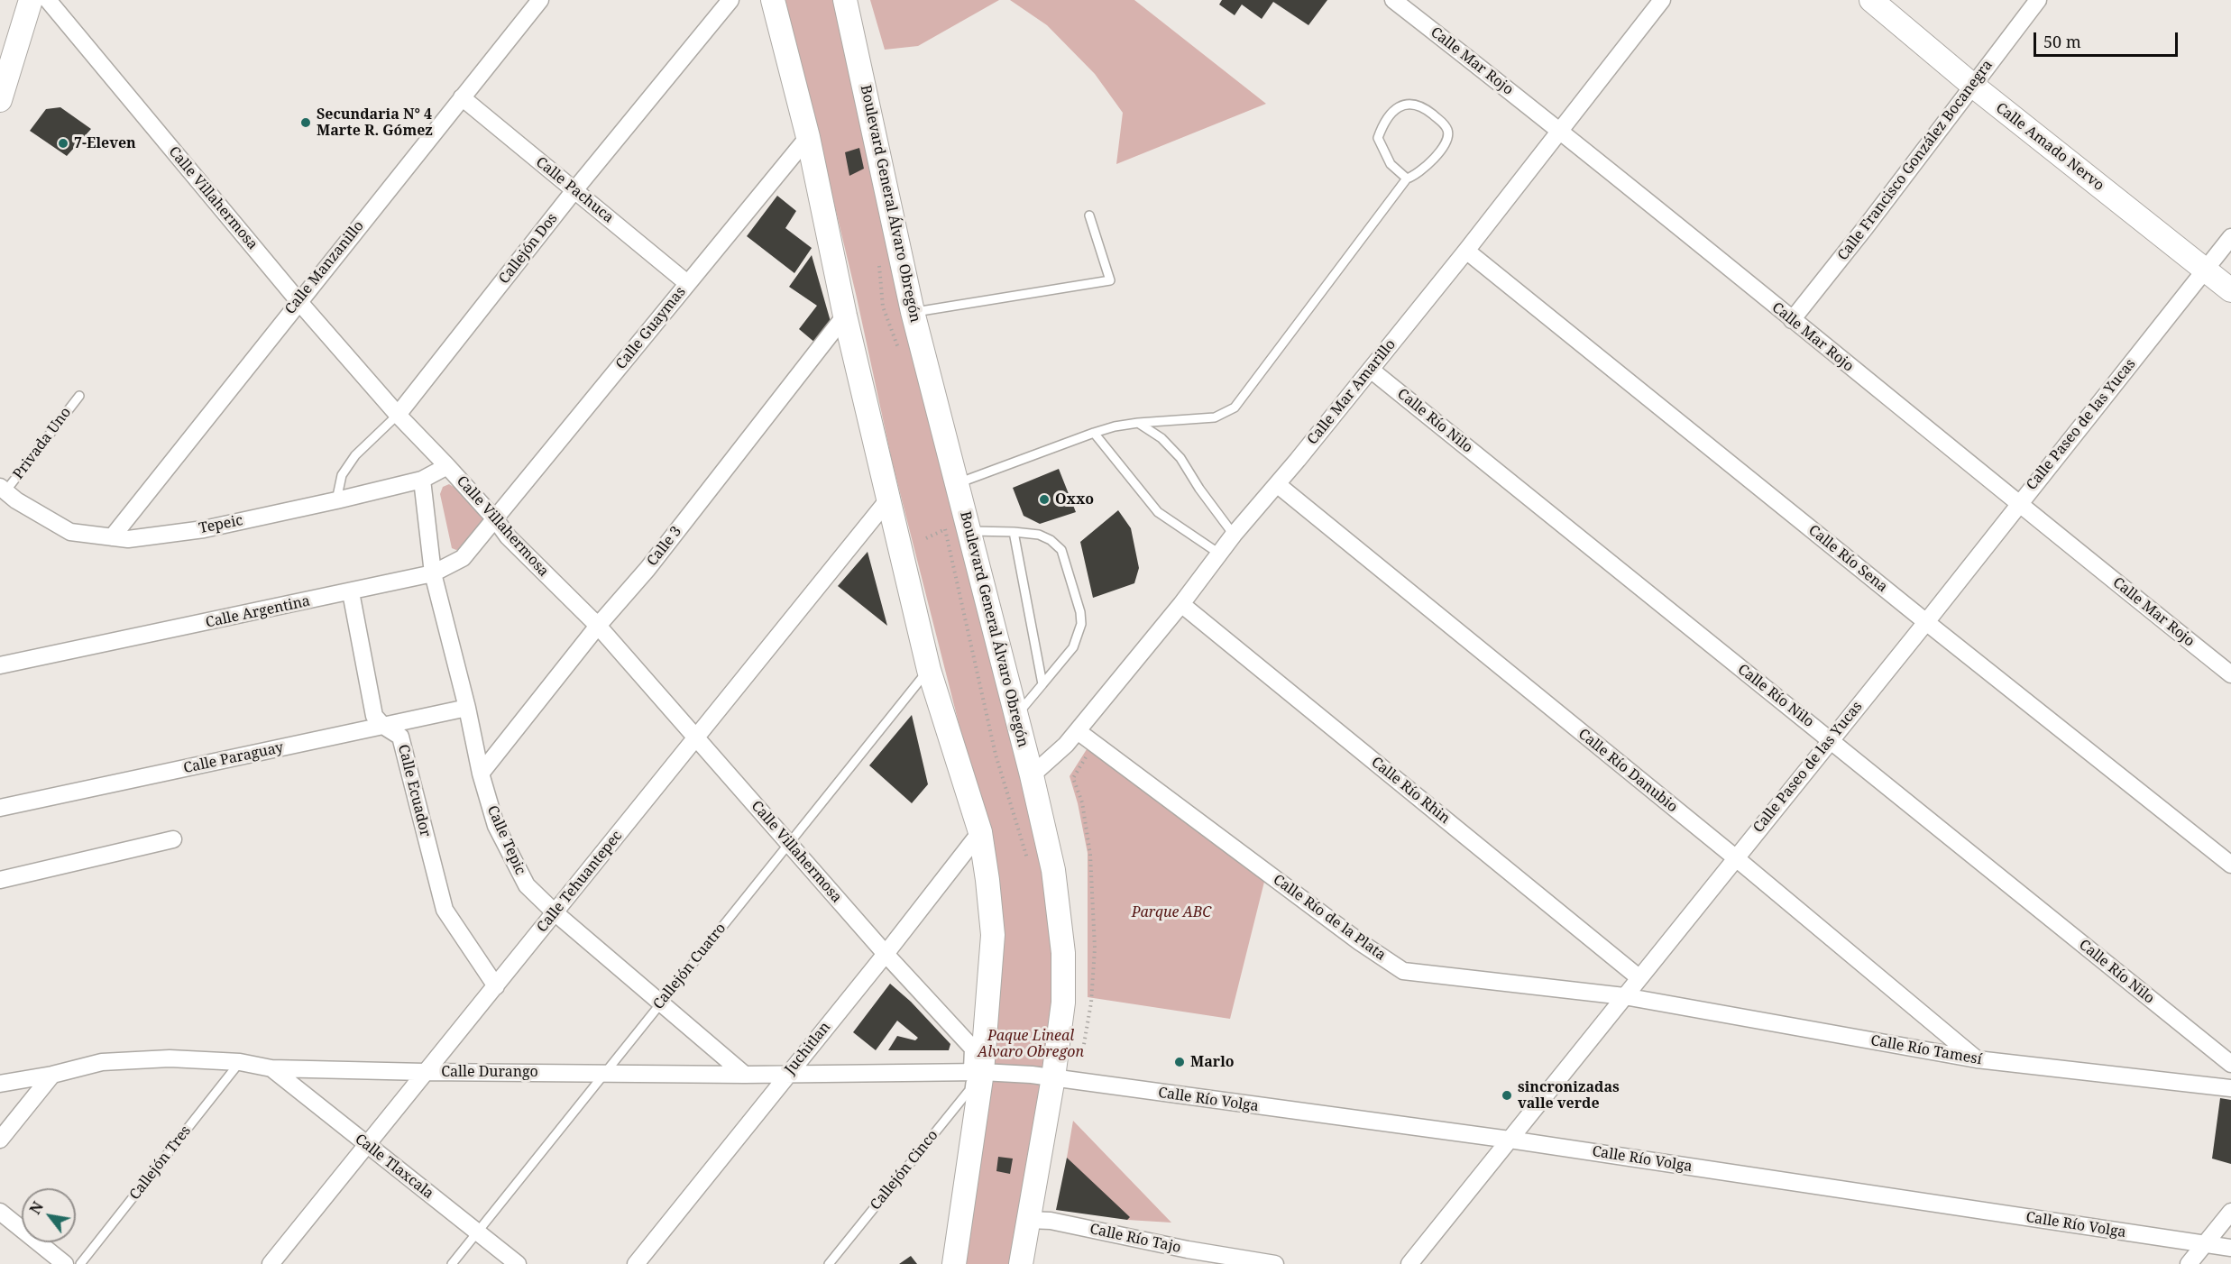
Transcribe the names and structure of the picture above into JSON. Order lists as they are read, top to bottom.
{
  "streets": {
    "main road": ["Calle Amado Nervo", "Boulevard General Álvaro Obregón"],
    "street": [
      "Calle Mar Rojo",
      "Calle Francisco González Bocanegra",
      "Calle Pachuca",
      "Calle Villahermosa",
      "Callejón Dos",
      "Calle Manzanillo",
      "Calle Guaymas",
      "Calle Mar Amarillo",
      "Calle Río Nilo",
      "Calle Paseo de las Yucas",
      "Tepeic",
      "Calle 3",
      "Calle Río Sena",
      "Calle Argentina",
      "Calle Paraguay",
      "Calle Río Danubio",
      "Calle Ecuador",
      "Calle Río Rhin",
      "Calle Tepic",
      "Calle Tehuantepec",
      "Calle Río de la Plata",
      "Juchitlan",
      "Calle Río Tamesí",
      "Calle Durango",
      "Calle Río Volga",
      "Calle Tlaxcala",
      "Calle Río Tajo"
    ],
    "lane": [
      "Privada Uno",
      "Callejón Cuatro",
      "Callejón Tres",
      "Callejón Cinco"
    ]
  },
  "crossings": [
    ["Calle Mar Rojo", "Calle Francisco González Bocanegra"],
    ["Calle Mar Rojo", "Calle Mar Amarillo"],
    ["Calle Mar Rojo", "Calle Paseo de las Yucas"],
    ["Calle Amado Nervo", "Calle Francisco González Bocanegra"],
    ["Calle Amado Nervo", "Calle Paseo de las Yucas"],
    ["Calle Pachuca", "Callejón Dos"],
    ["Calle Pachuca", "Calle Manzanillo"],
    ["Calle Pachuca", "Calle Guaymas"],
    ["Calle Villahermosa", "Callejón Dos"],
    ["Calle Villahermosa", "Calle Manzanillo"],
    ["Calle Villahermosa", "Calle Guaymas"],
    ["Calle Villahermosa", "Tepeic"],
    ["Calle Villahermosa", "Calle 3"],
    ["Calle Villahermosa", "Calle Argentina"],
    ["Calle Villahermosa", "Calle Tehuantepec"],
    ["Calle Villahermosa", "Callejón Cuatro"],
    ["Calle Villahermosa", "Juchitlan"],
    ["Calle Villahermosa", "Calle Durango"],
    ["Calle Villahermosa", "Calle Río Volga"],
    ["Calle Villahermosa", "Callejón Cinco"],
    ["Boulevard General Álvaro Obregón", "Calle Mar Amarillo"],
    ["Boulevard General Álvaro Obregón", "Calle Río Volga"],
    ["Boulevard General Álvaro Obregón", "Calle Río Tajo"],
    ["Callejón Dos", "Tepeic"],
    ["Calle Manzanillo", "Tepeic"],
    ["Calle Guaymas", "Calle Argentina"],
    ["Calle Mar Amarillo", "Calle Río Nilo"],
    ["Calle Mar Amarillo", "Calle Río Sena"],
    ["Calle Mar Amarillo", "Calle Río Danubio"],
    ["Calle Mar Amarillo", "Calle Río Rhin"],
    ["Calle Mar Amarillo", "Calle Río de la Plata"],
    ["Calle Río Nilo", "Calle Paseo de las Yucas"],
    ["Calle Paseo de las Yucas", "Calle Río Sena"],
    ["Calle Paseo de las Yucas", "Calle Río Danubio"],
    ["Calle Paseo de las Yucas", "Calle Río Rhin"],
    ["Calle Paseo de las Yucas", "Calle Río de la Plata"],
    ["Calle Paseo de las Yucas", "Calle Río Tamesí"],
    ["Calle Paseo de las Yucas", "Calle Río Volga"],
    ["Privada Uno", "Tepeic"],
    ["Tepeic", "Calle Tepic"],
    ["Calle 3", "Calle Tepic"],
    ["Calle Argentina", "Calle Ecuador"],
    ["Calle Argentina", "Calle Tepic"],
    ["Calle Paraguay", "Calle Ecuador"],
    ["Calle Paraguay", "Calle Tepic"],
    ["Calle Río Danubio", "Calle Río Tamesí"],
    ["Calle Ecuador", "Calle Tehuantepec"],
    ["Calle Tepic", "Calle Tehuantepec"],
    ["Calle Tepic", "Callejón Cuatro"],
    ["Calle Tepic", "Calle Durango"],
    ["Calle Tehuantepec", "Calle Durango"],
    ["Calle Tehuantepec", "Calle Tlaxcala"],
    ["Calle Río de la Plata", "Calle Río Tamesí"],
    ["Callejón Cuatro", "Calle Durango"],
    ["Callejón Cuatro", "Calle Tlaxcala"],
    ["Juchitlan", "Calle Durango"],
    ["Calle Durango", "Calle Río Volga"],
    ["Calle Durango", "Callejón Tres"],
    ["Calle Durango", "Calle Tlaxcala"],
    ["Calle Durango", "Callejón Cinco"],
    ["Calle Río Volga", "Callejón Cinco"]
  ],
  "parks": ["Parque ABC", "Paque Lineal Alvaro Obregon"],
  "places": [
    "Secundaria N° 4 Marte R. Gómez",
    "7-Eleven",
    "Oxxo",
    "Marlo",
    "sincronizadas valle verde"
  ],
  "scale_bar": "50 m",
  "north": "top left"
}
